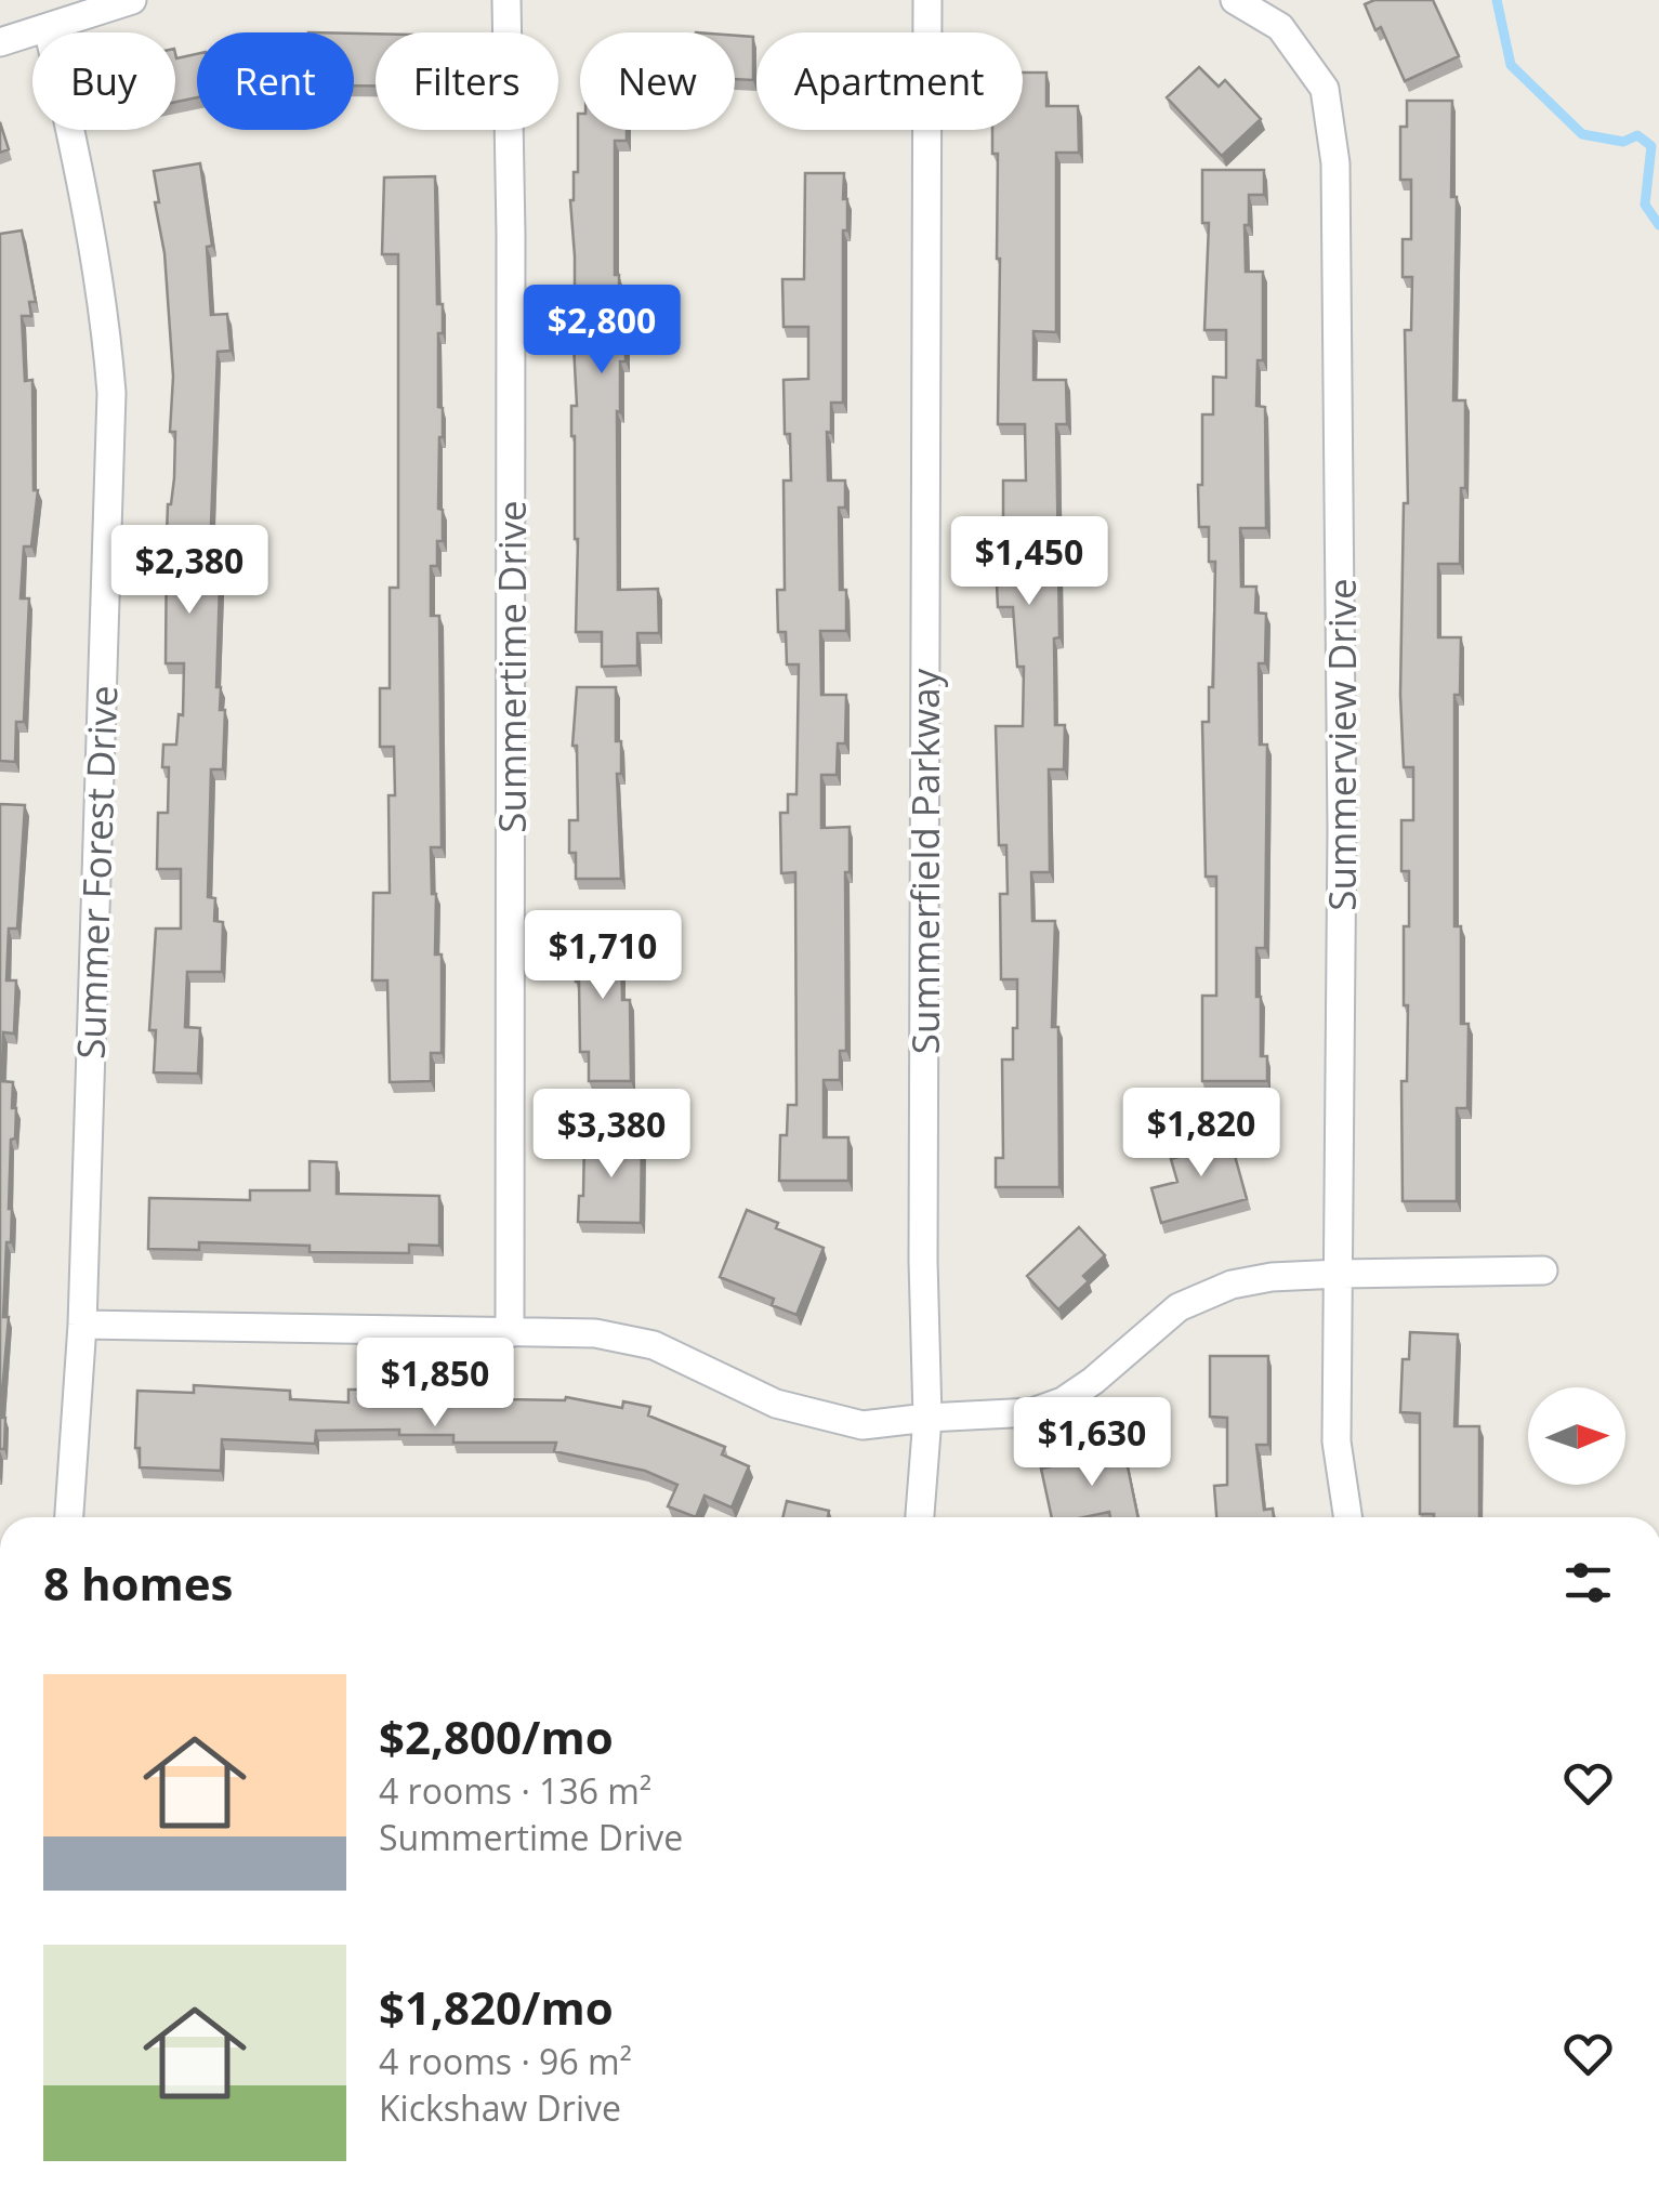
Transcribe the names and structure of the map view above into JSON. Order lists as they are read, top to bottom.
{
  "streets": {
    "street": [
      "Summertime Drive",
      "Summerview Drive",
      "Summerfield Parkway",
      "Summer Forest Drive"
    ]
  },
  "north": "right",
  "page": {
    "chip": [
      "Buy",
      "Rent",
      "Filters",
      "New",
      "Apartment"
    ],
    "price": [
      "$2,800",
      "$1,450",
      "$2,380",
      "$1,710",
      "$1,820",
      "$3,380",
      "$1,850",
      "$1,630"
    ],
    "heading": "8 homes",
    "list": [
      {
        "name": "$2,800/mo",
        "note": "4 rooms · 136 m² · Summertime Drive"
      },
      {
        "name": "$1,820/mo",
        "note": "4 rooms · 96 m² · Kickshaw Drive"
      }
    ]
  }
}
